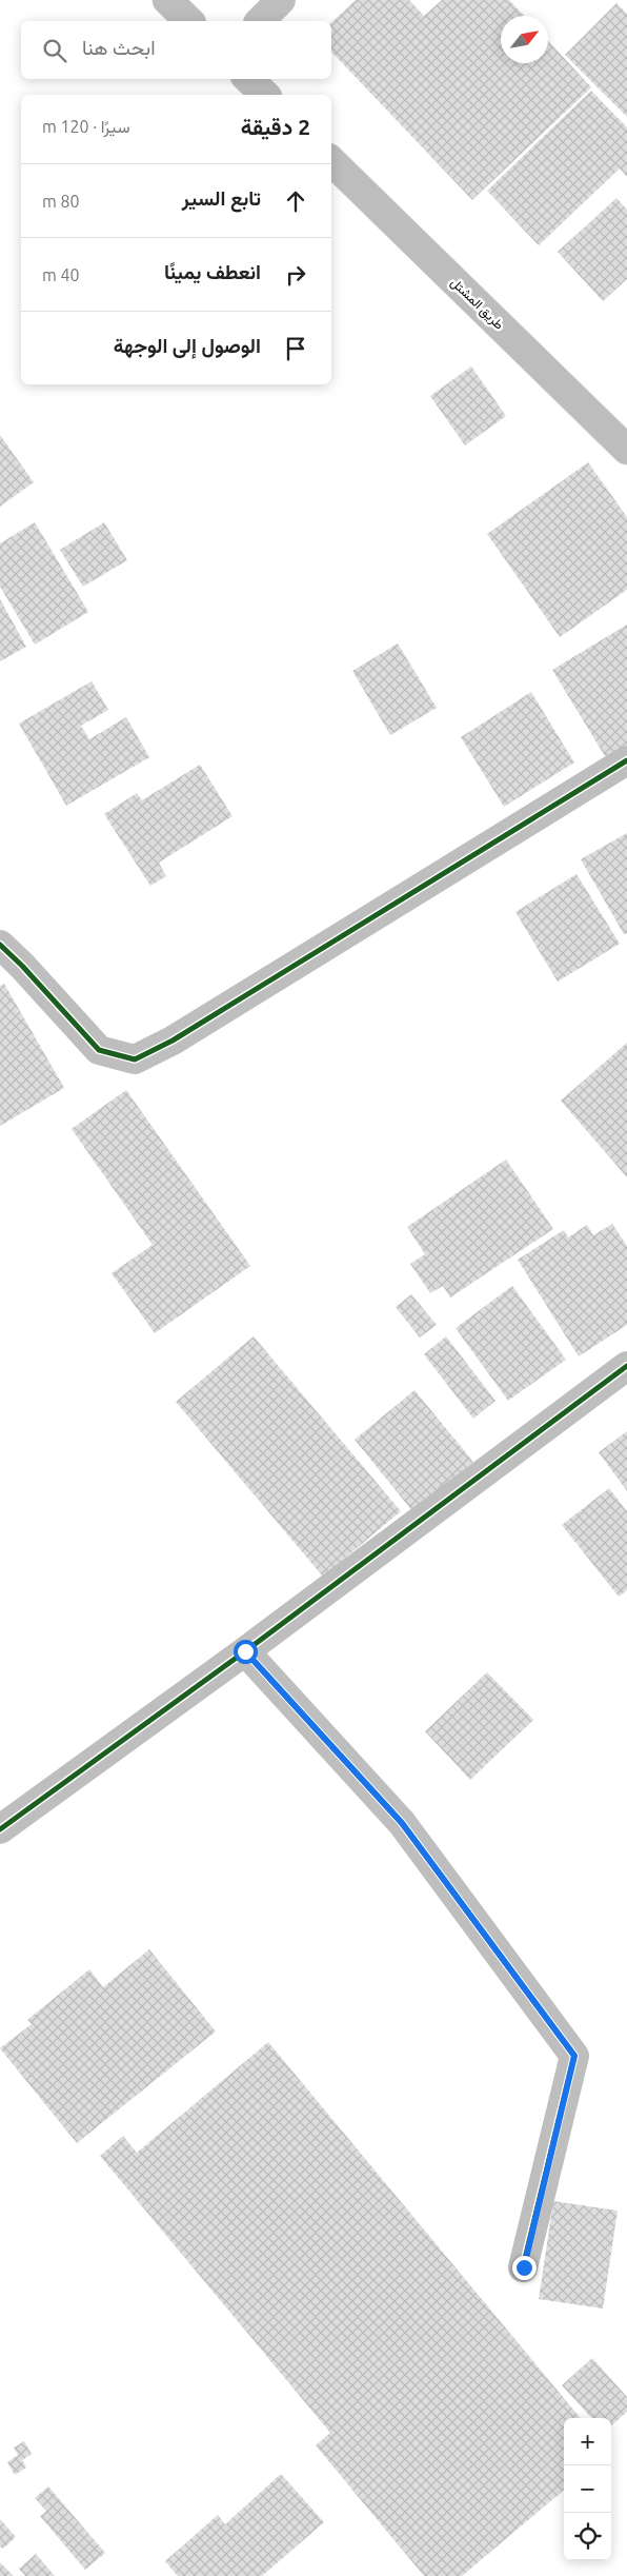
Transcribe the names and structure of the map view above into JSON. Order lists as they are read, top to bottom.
{
  "streets": {
    "main road": ["طريق المشتل"]
  },
  "north": "top right",
  "page": {
    "search": "ابحث هنا",
    "heading": ["2 دقيقة", "سيرًا · 120 m"],
    "list": [
      ["تابع السير", "80 m"],
      ["انعطف يمينًا", "40 m"],
      "الوصول إلى الوجهة"
    ],
    "map_buttons": ["+", "−"]
  }
}
